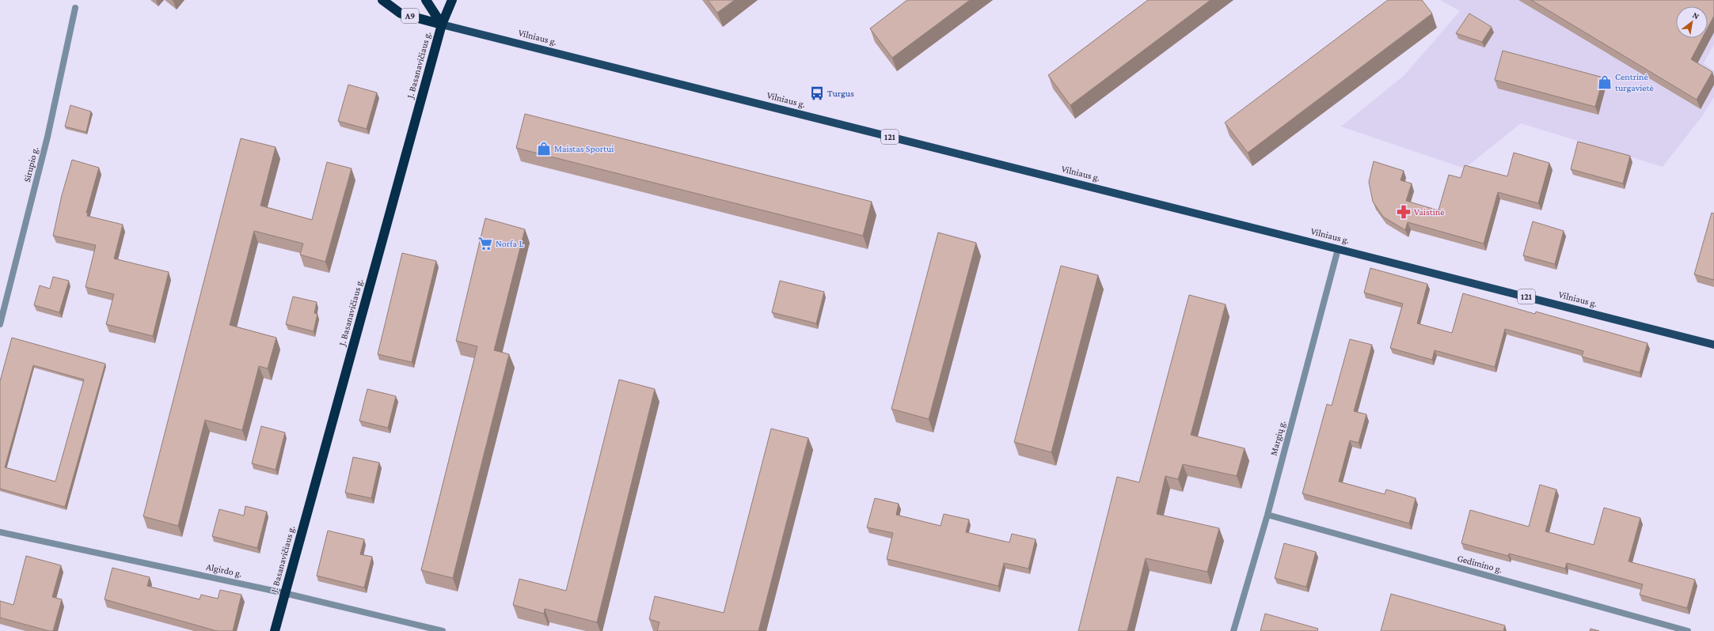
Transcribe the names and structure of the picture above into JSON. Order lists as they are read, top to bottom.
{
  "streets": {
    "highway": ["A9", "Vilniaus g.", "J. Basanavičiaus g."],
    "main road": ["121"],
    "street": [
      "Sirupio g.",
      "Margių g.",
      "Gedimino g.",
      "Algirdo g."
    ]
  },
  "crossings": [
    ["A9", "Vilniaus g."],
    ["A9", "J. Basanavičiaus g."],
    ["Vilniaus g.", "J. Basanavičiaus g."],
    ["Vilniaus g.", "Margių g."],
    ["J. Basanavičiaus g.", "Algirdo g."],
    ["Margių g.", "Gedimino g."]
  ],
  "places": {
    "shop": ["Centrinė turgavietė", "Maistas Sportui"],
    "bus stop": ["Turgus"],
    "pharmacy": ["Vaistinė"],
    "supermarket": ["Norfa L"]
  },
  "north": "top right"
}
